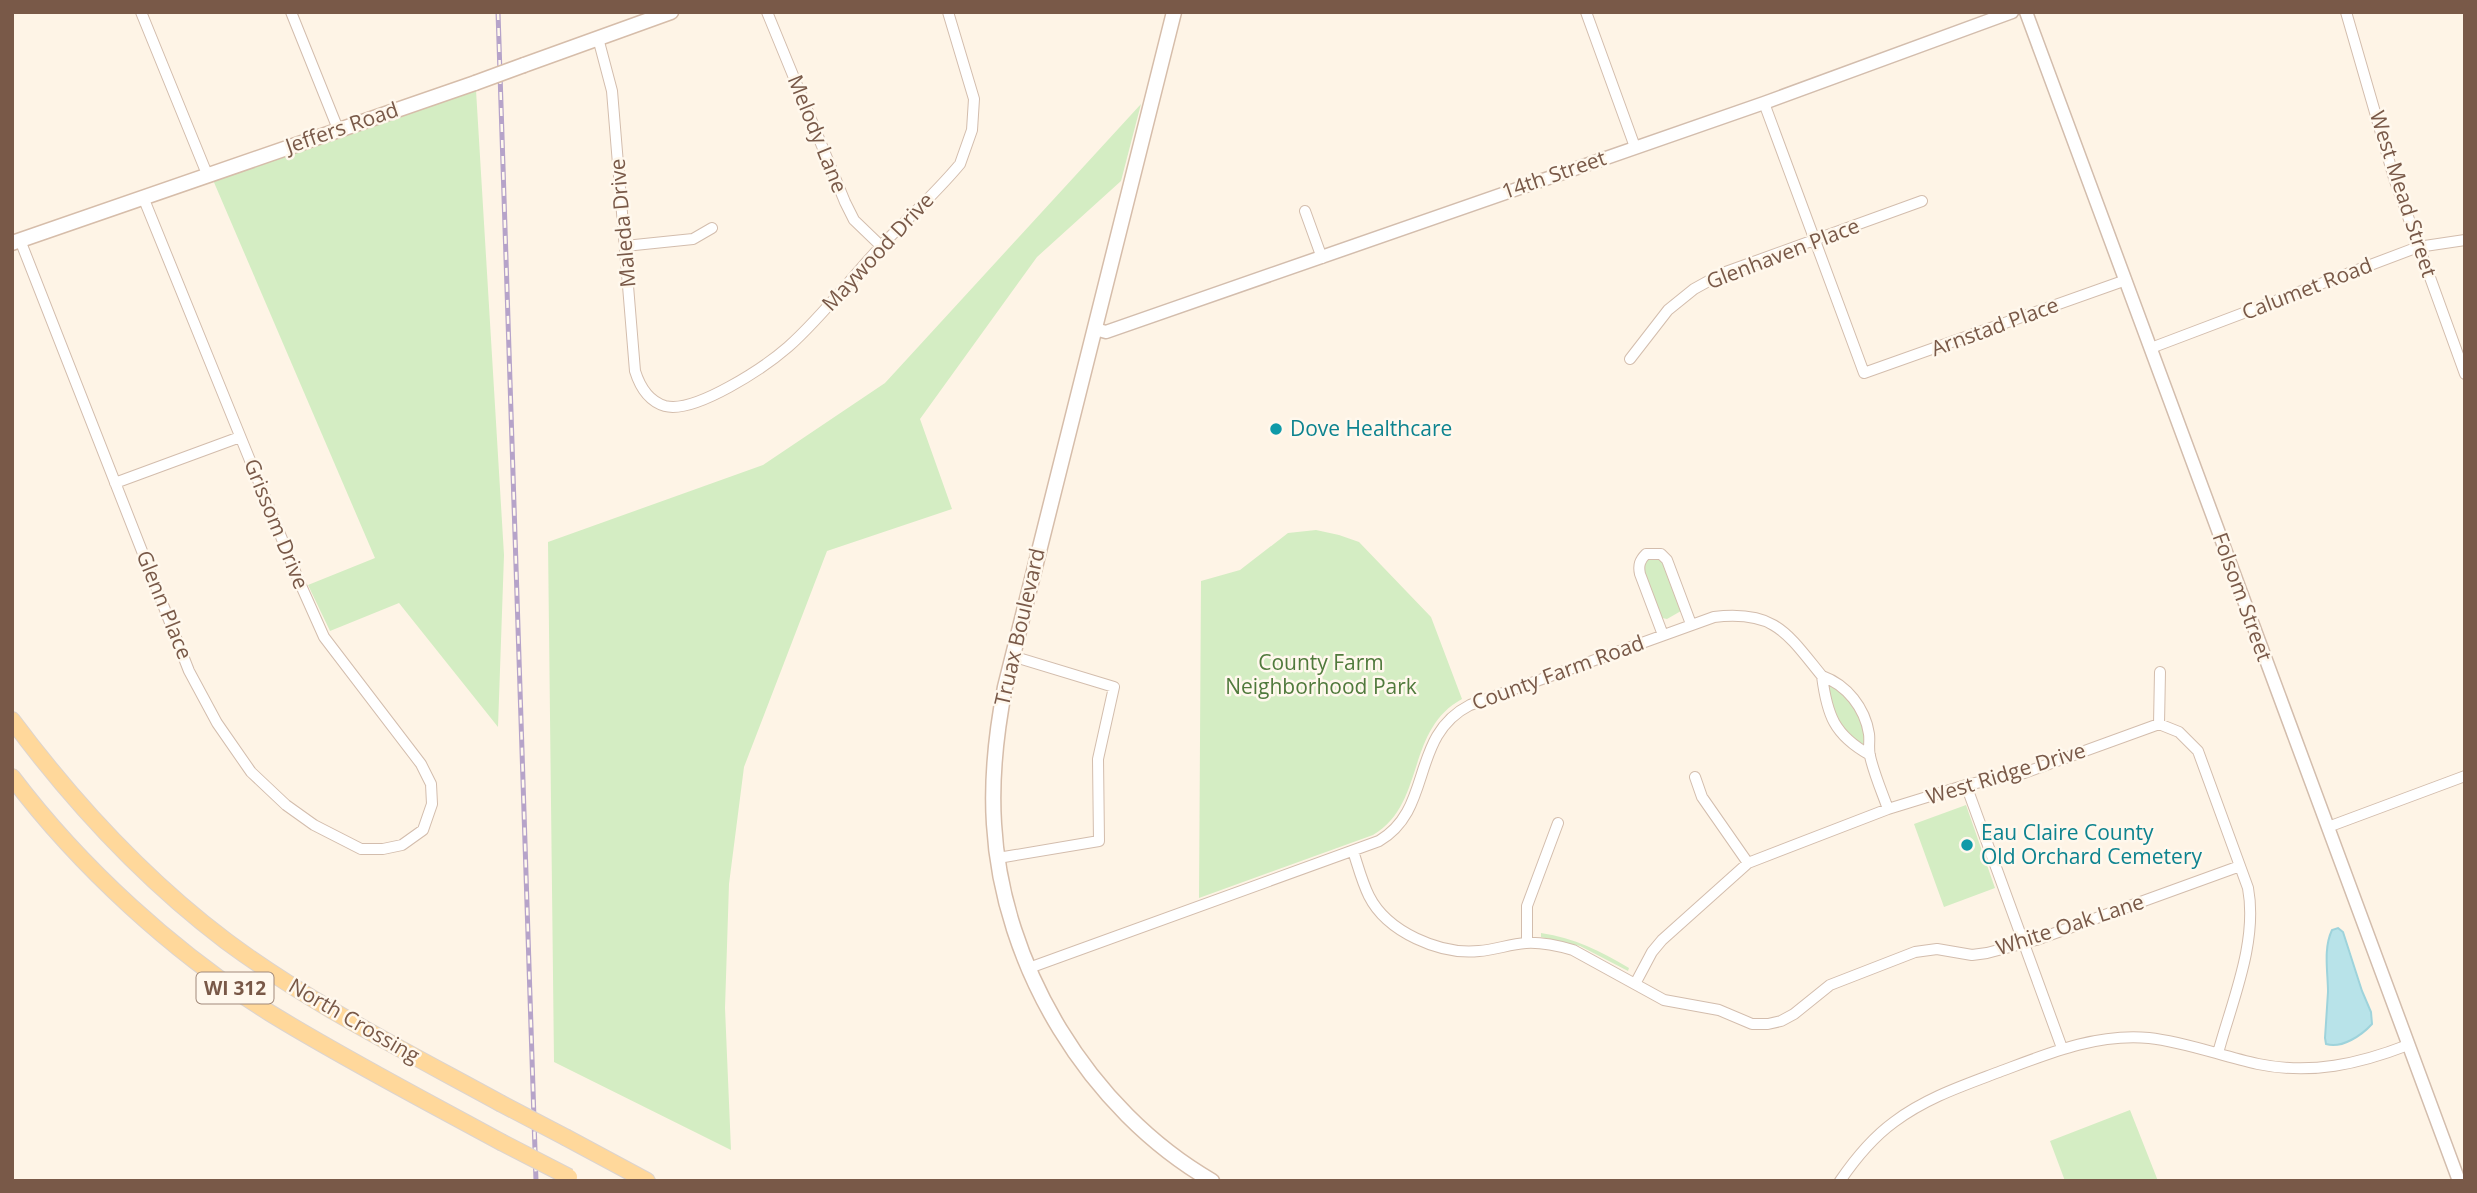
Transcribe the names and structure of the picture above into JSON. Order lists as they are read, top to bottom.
{
  "streets": {
    "main road": [
      "Jeffers Road",
      "Truax Boulevard",
      "WI 312",
      "North Crossing"
    ],
    "street": [
      "Melody Lane",
      "14th Street",
      "West Mead Street",
      "Maleda Drive",
      "Maywood Drive",
      "Glenhaven Place",
      "Calumet Road",
      "Arnstad Place",
      "Grissom Drive",
      "Folsom Street",
      "Glenn Place",
      "County Farm Road",
      "West Ridge Drive",
      "White Oak Lane"
    ]
  },
  "crossings": [
    ["Jeffers Road", "Maleda Drive"],
    ["Jeffers Road", "Grissom Drive"],
    ["Jeffers Road", "Glenn Place"],
    ["Melody Lane", "Maywood Drive"],
    ["14th Street", "Truax Boulevard"],
    ["West Mead Street", "Calumet Road"],
    ["Maleda Drive", "Maywood Drive"],
    ["Glenhaven Place", "Arnstad Place"],
    ["Calumet Road", "Folsom Street"],
    ["Arnstad Place", "Folsom Street"],
    ["Grissom Drive", "Glenn Place"],
    ["Truax Boulevard", "County Farm Road"],
    ["County Farm Road", "West Ridge Drive"],
    ["County Farm Road", "White Oak Lane"],
    ["West Ridge Drive", "White Oak Lane"]
  ],
  "parks": ["County Farm Neighborhood Park"],
  "places": ["Dove Healthcare", "Eau Claire County Old Orchard Cemetery"]
}
